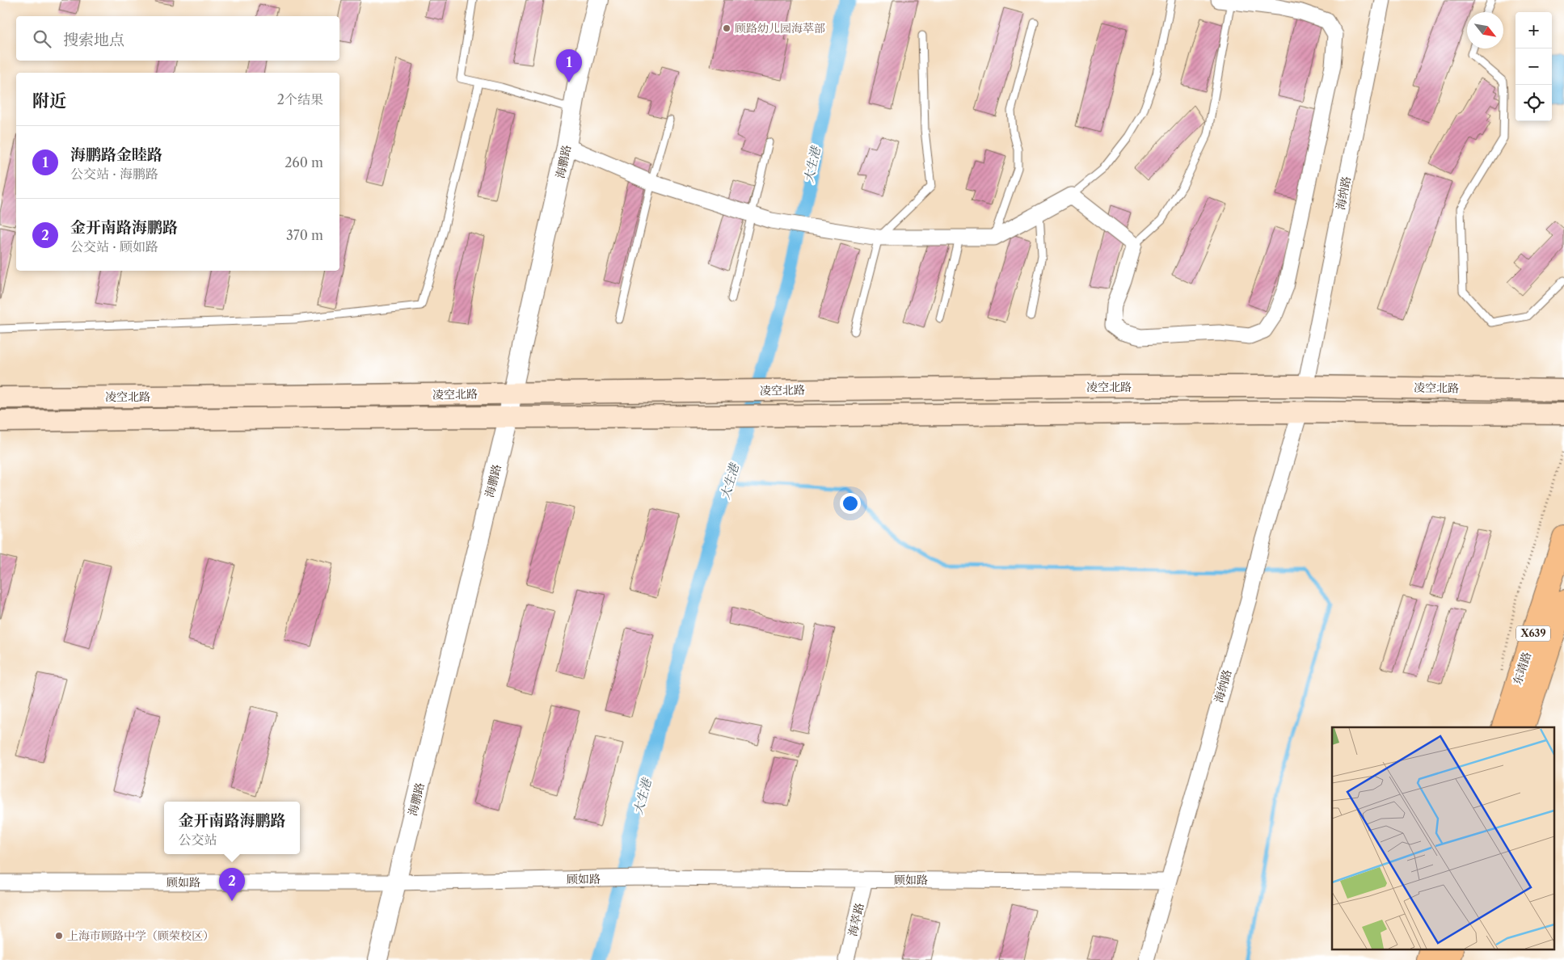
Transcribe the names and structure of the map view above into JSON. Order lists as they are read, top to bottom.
{
  "streets": {
    "main road": ["凌空北路", "X639", "东靖路"],
    "street": [
      "海鹏路",
      "海纳路",
      "顾如路",
      "海萃路"
    ]
  },
  "crossings": [
    ["海鹏路", "凌空北路"],
    ["海鹏路", "顾如路"],
    ["海纳路", "凌空北路"],
    ["海纳路", "顾如路"],
    ["顾如路", "海萃路"]
  ],
  "water": ["大生港"],
  "places": ["顾路幼儿园海萃部", "上海市顾路中学（顾荣校区）"],
  "north": "bottom right",
  "page": {
    "map_buttons": ["+", "−"],
    "search": "搜索地点",
    "pins": ["1", "2"],
    "heading": ["附近", "2个结果"],
    "list": [
      {
        "mark": "1",
        "name": "海鹏路金睦路",
        "note": "公交站 · 海鹏路",
        "value": "260 m"
      },
      {
        "mark": "2",
        "name": "金开南路海鹏路",
        "note": "公交站 · 顾如路",
        "value": "370 m"
      }
    ],
    "popup": ["金开南路海鹏路", "公交站"]
  }
}
